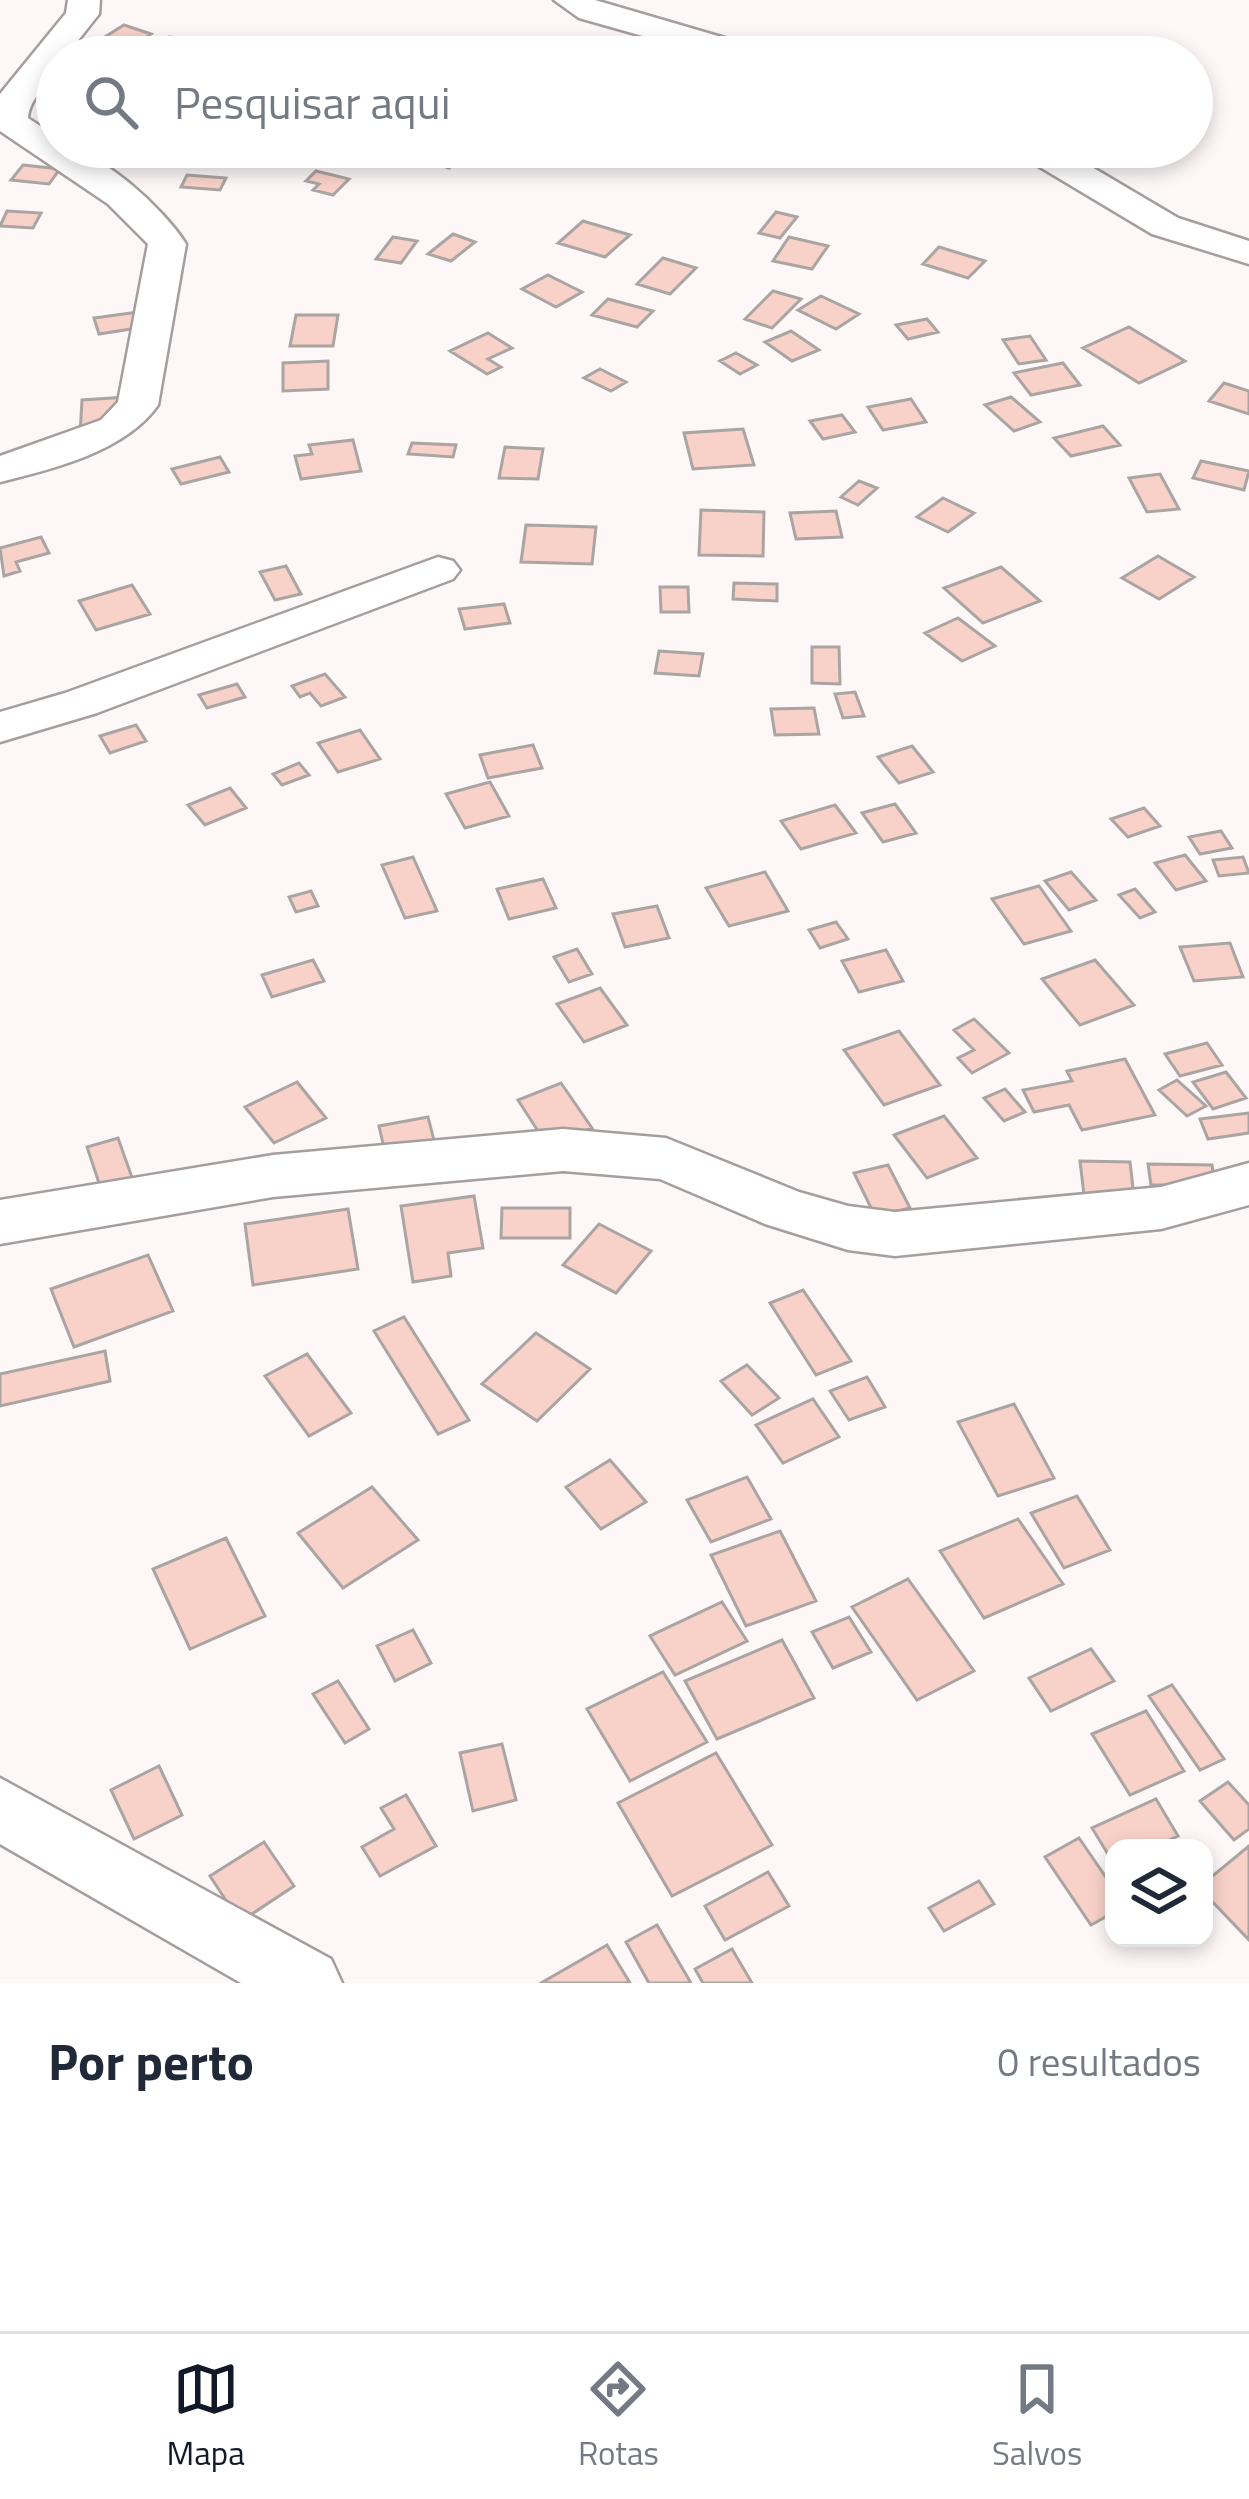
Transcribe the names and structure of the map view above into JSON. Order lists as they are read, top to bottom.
{
  "page": {
    "search": "Pesquisar aqui",
    "heading": ["Por perto", "0 resultados"],
    "nav": ["Mapa", "Rotas", "Salvos"]
  }
}
